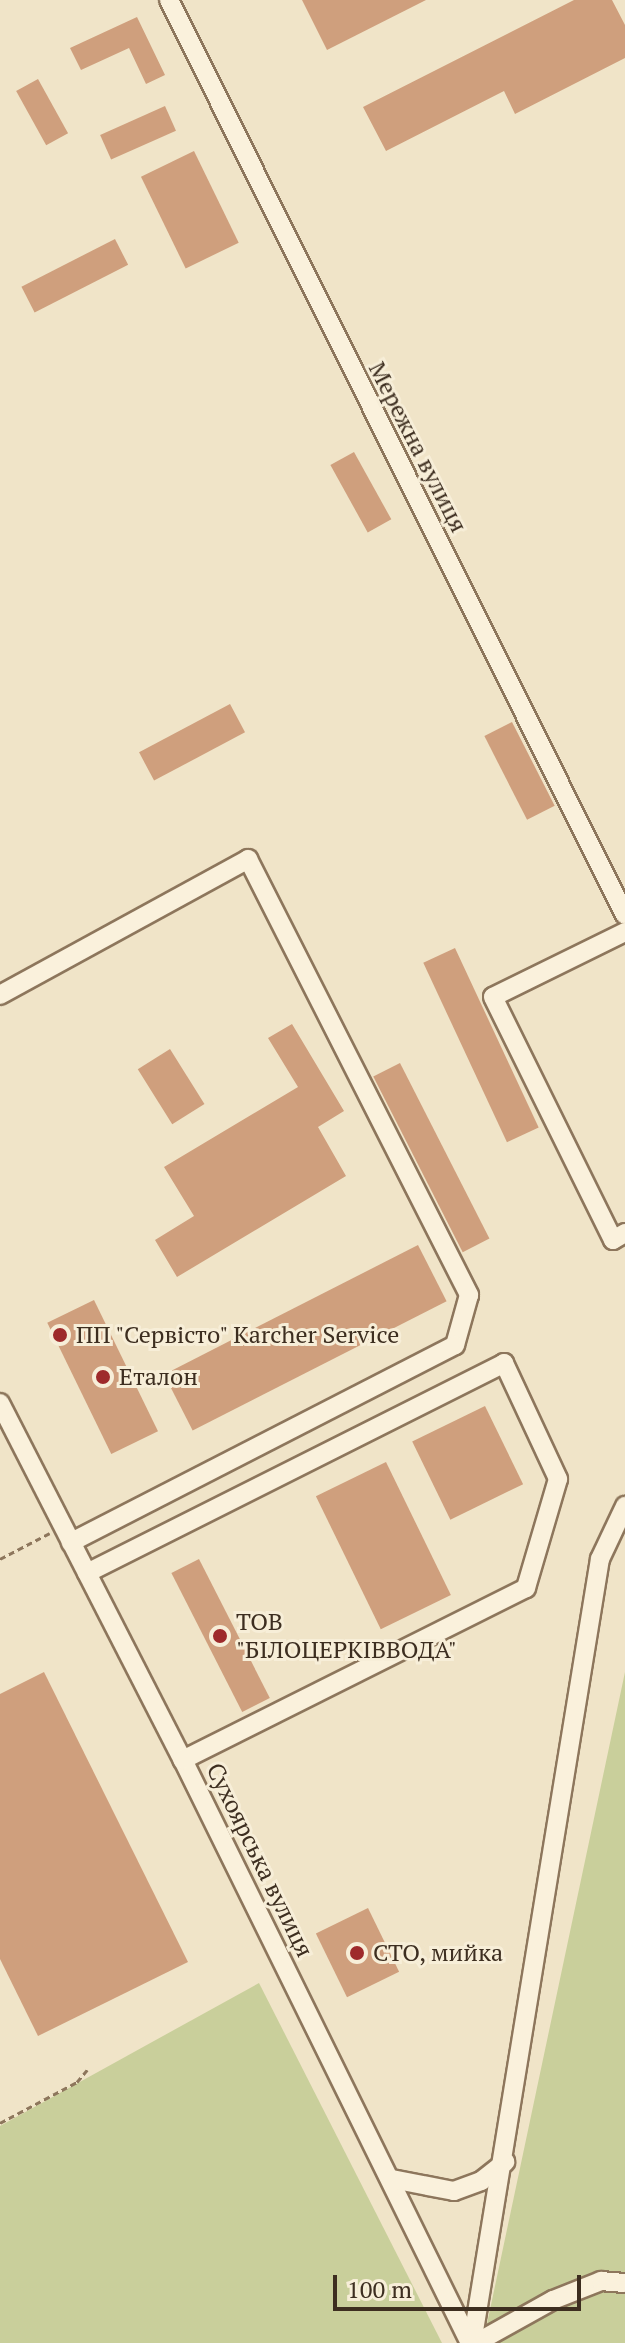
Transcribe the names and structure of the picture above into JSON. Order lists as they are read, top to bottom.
{
  "streets": {
    "street": ["Мережна вулиця", "Сухоярська вулиця"]
  },
  "places": [
    "ПП \"Сервісто\" Karcher Service",
    "Еталон",
    "ТОВ \"БІЛОЦЕРКІВВОДА\"",
    "СТО, мийка"
  ],
  "scale_bar": "100 m"
}
